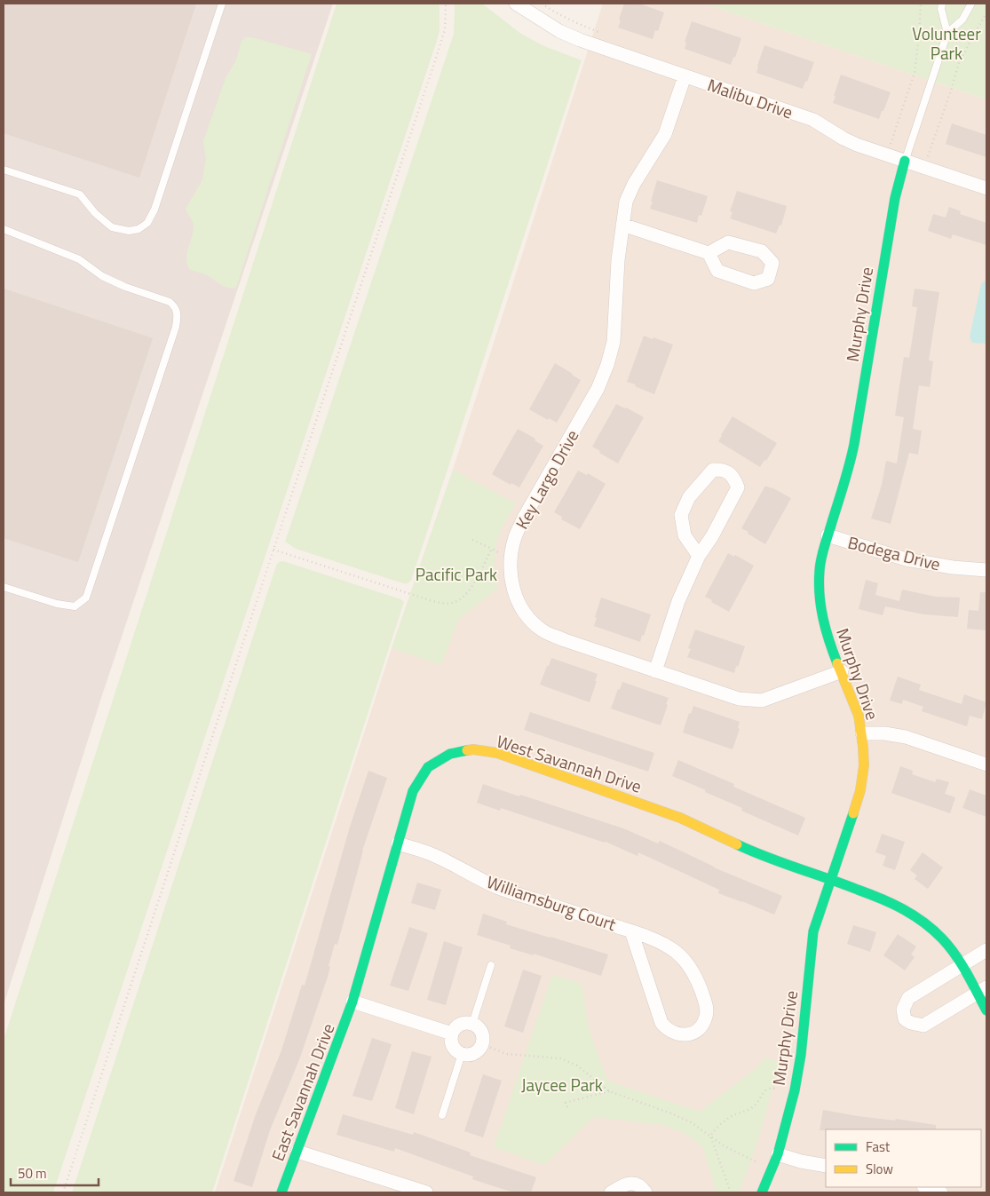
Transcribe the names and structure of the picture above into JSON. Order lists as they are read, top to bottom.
{
  "streets": {
    "street": [
      "Malibu Drive",
      "Murphy Drive",
      "Key Largo Drive",
      "Bodega Drive",
      "West Savannah Drive",
      "Williamsburg Court",
      "East Savannah Drive"
    ]
  },
  "crossings": [
    ["Malibu Drive", "Murphy Drive"],
    ["Malibu Drive", "Key Largo Drive"],
    ["Murphy Drive", "Key Largo Drive"],
    ["Murphy Drive", "Bodega Drive"],
    ["Murphy Drive", "West Savannah Drive"],
    ["West Savannah Drive", "Williamsburg Court"],
    ["West Savannah Drive", "East Savannah Drive"]
  ],
  "parks": ["Volunteer Park", "Pacific Park", "Jaycee Park"],
  "legend": ["Fast", "Slow"],
  "scale_bar": "50 m"
}
